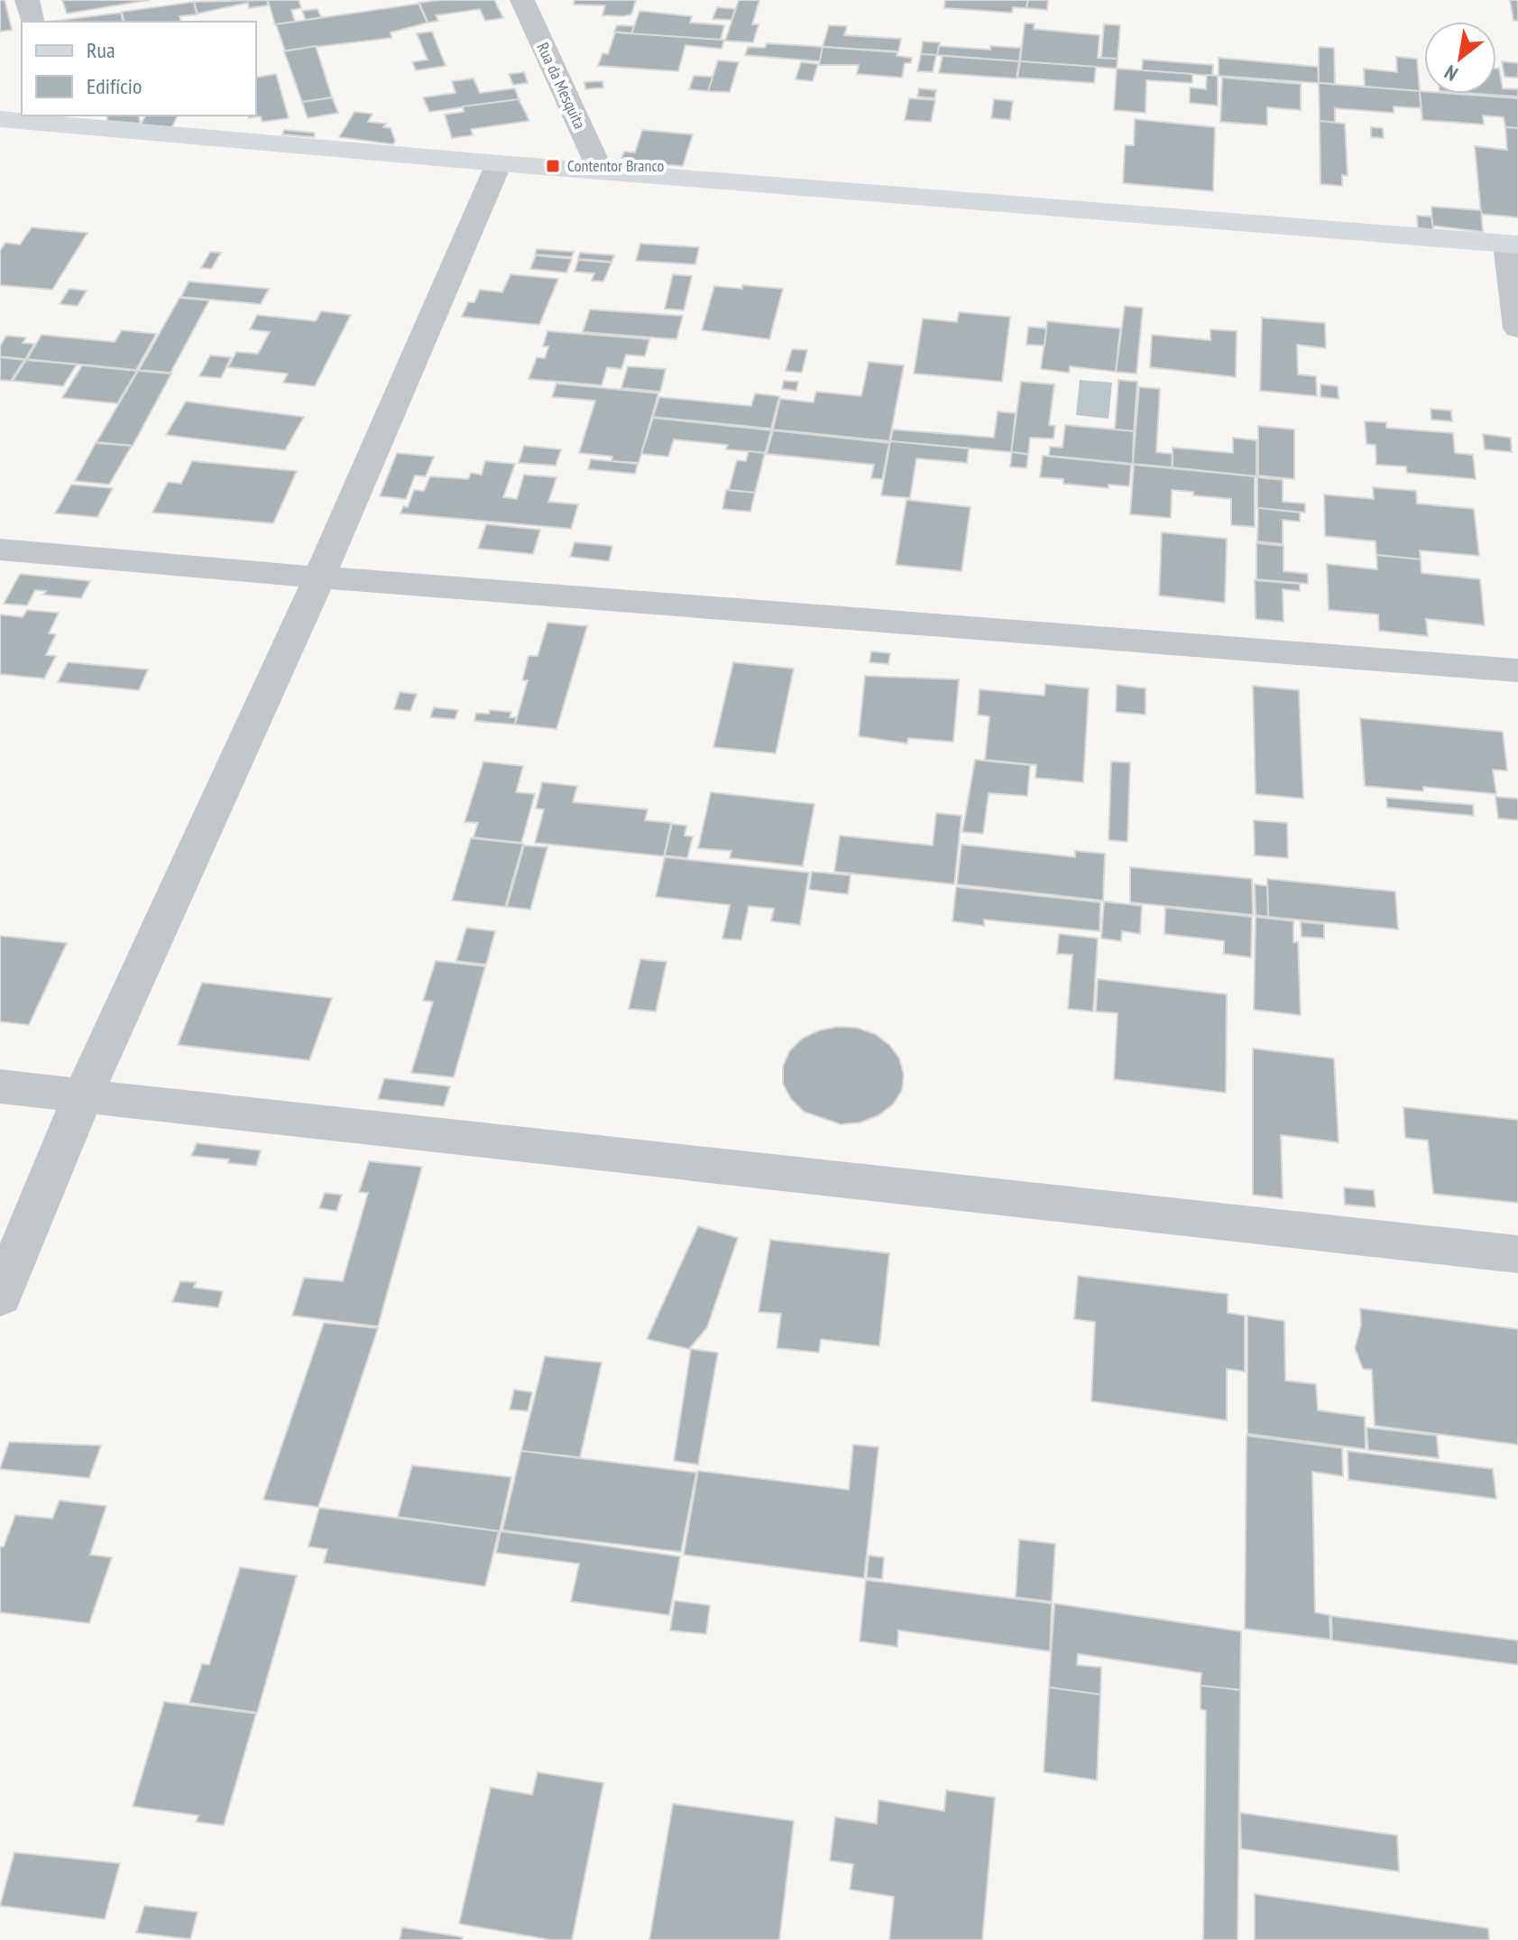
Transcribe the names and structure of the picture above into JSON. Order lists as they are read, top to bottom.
{
  "streets": {
    "street": ["Rua da Mesquita"]
  },
  "places": {
    "transit": ["Contentor Branco"]
  },
  "legend": ["Rua", "Edifício"],
  "north": "bottom left"
}
